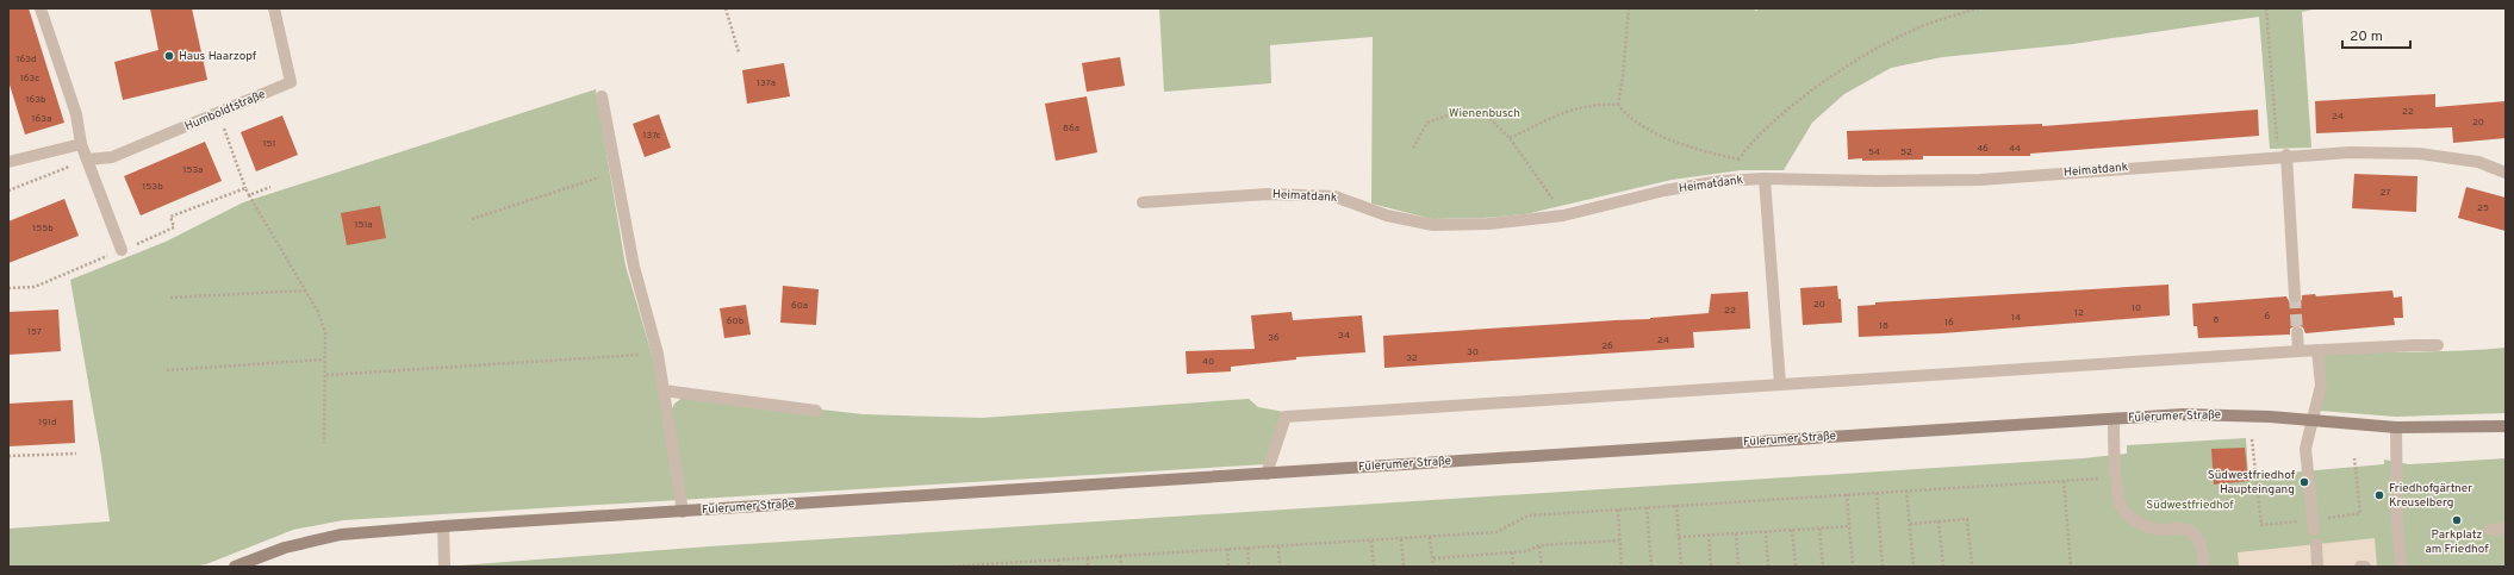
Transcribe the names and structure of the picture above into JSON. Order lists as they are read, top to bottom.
{
  "streets": {
    "main road": ["Fulerumer Straße"],
    "street": ["Humboldtstraße", "Heimatdank"]
  },
  "parks": ["Wienenbusch", "Südwestfriedhof"],
  "places": [
    "Haus Haarzopf",
    "Südwestfriedhof Haupteingang",
    "Friedhofgärtner Kreuselberg",
    "Parkplatz am Friedhof"
  ],
  "house_numbers": [
    "163d",
    "163c",
    "137a",
    "163b",
    "22",
    "24",
    "163a",
    "20",
    "86a",
    "137c",
    "151",
    "46",
    "44",
    "54",
    "52",
    "153a",
    "153b",
    "27",
    "25",
    "151a",
    "155b",
    "20",
    "60a",
    "10",
    "22",
    "12",
    "6",
    "14",
    "8",
    "60b",
    "16",
    "18",
    "157",
    "34",
    "36",
    "24",
    "26",
    "30",
    "32",
    "40",
    "191d"
  ],
  "scale_bar": "20 m"
}
